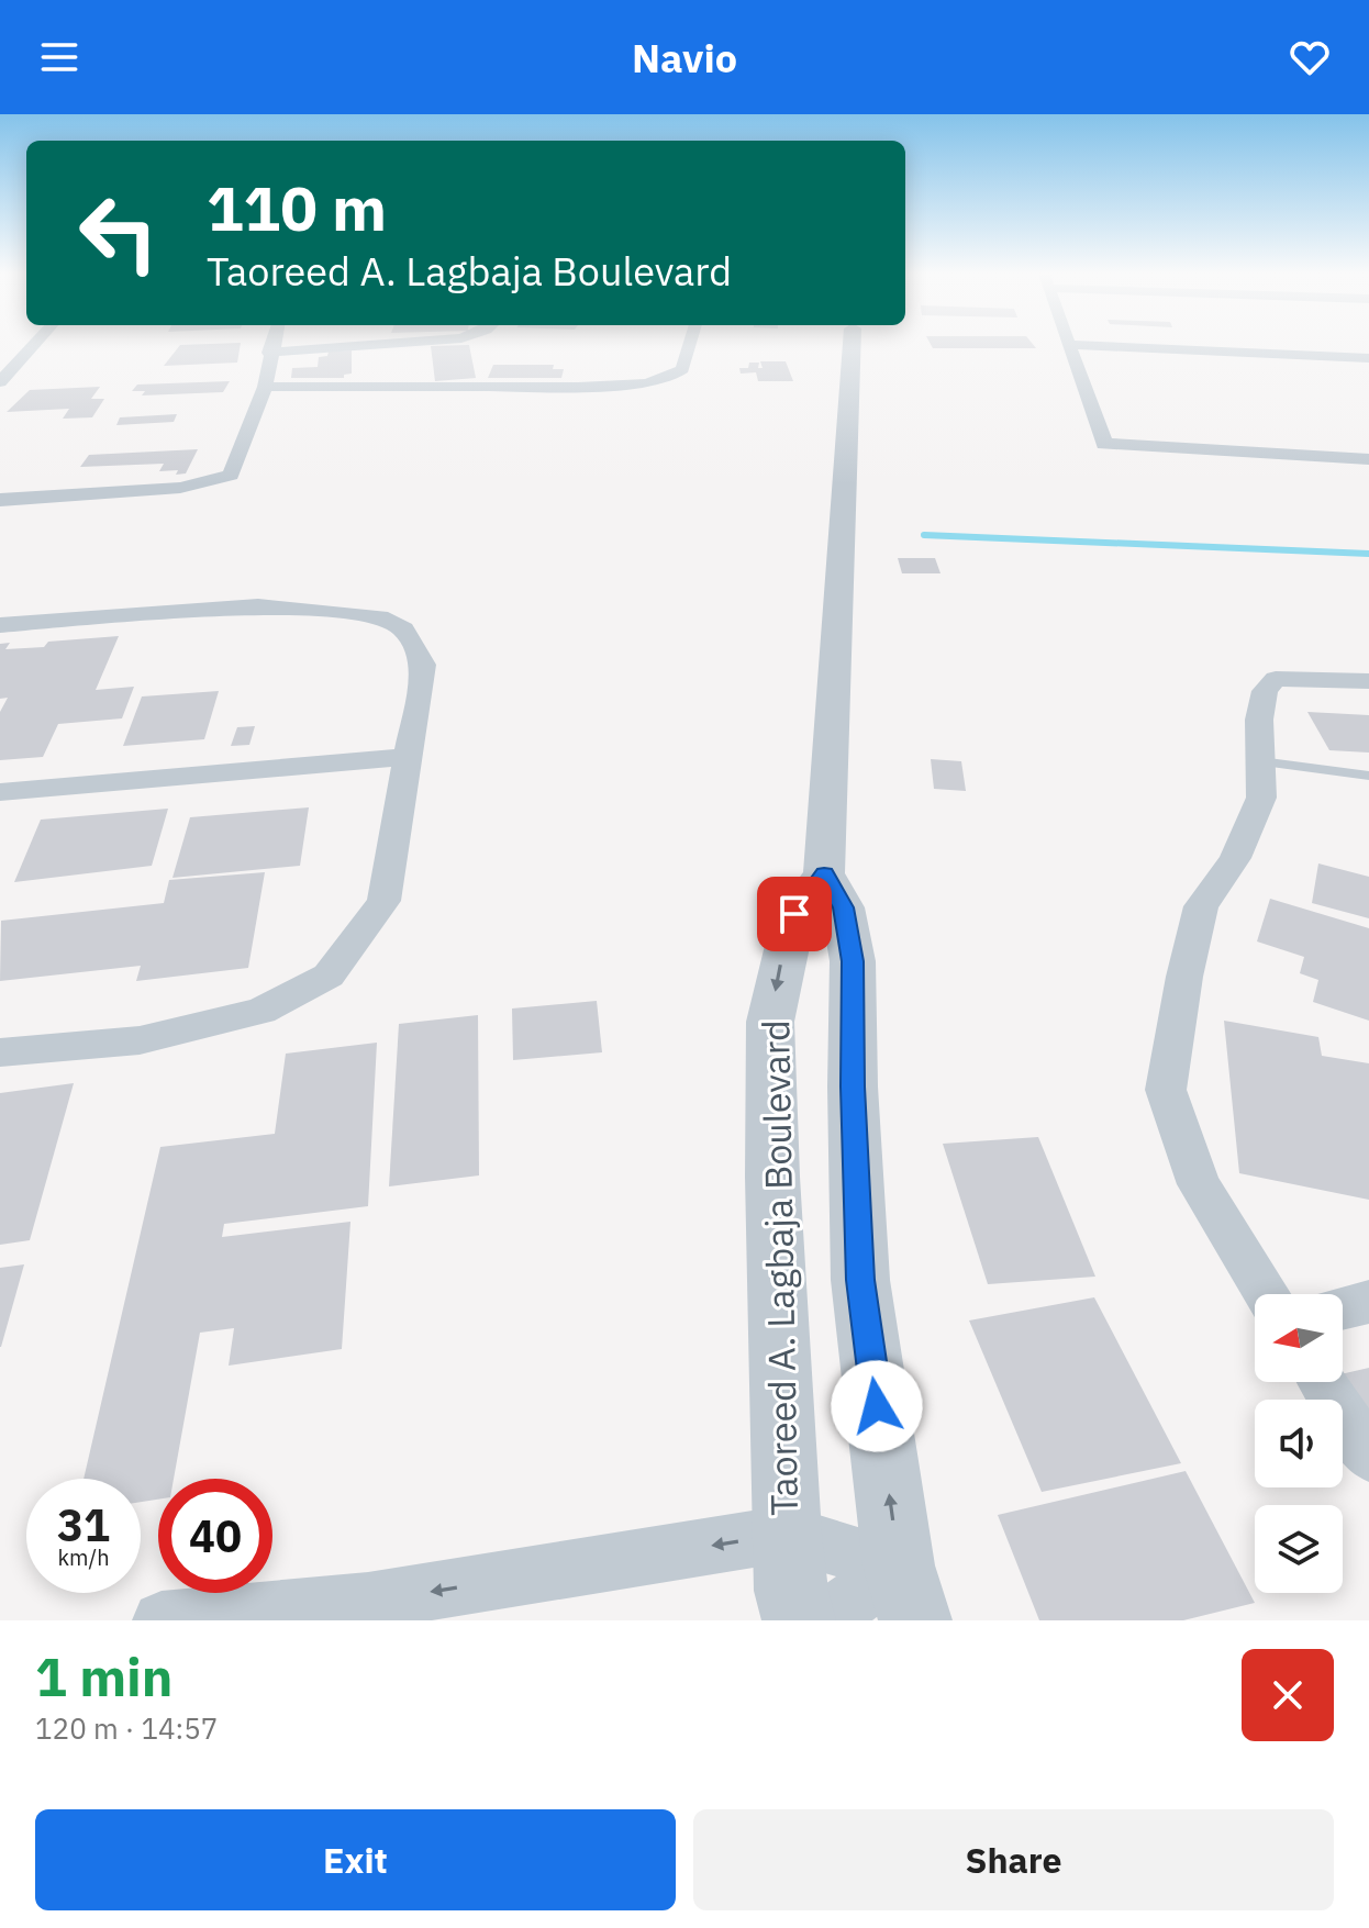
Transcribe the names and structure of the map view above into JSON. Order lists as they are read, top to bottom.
{
  "streets": {
    "street": ["Taoreed A. Lagbaja Boulevard"]
  },
  "north": "left",
  "page": {
    "header": "Navio",
    "turn": ["110 m", "Taoreed A. Lagbaja Boulevard"],
    "speed": "31 km/h",
    "limit": "40",
    "heading": ["1 min", "120 m · 14:57"],
    "buttons": ["Exit", "Share"]
  }
}
